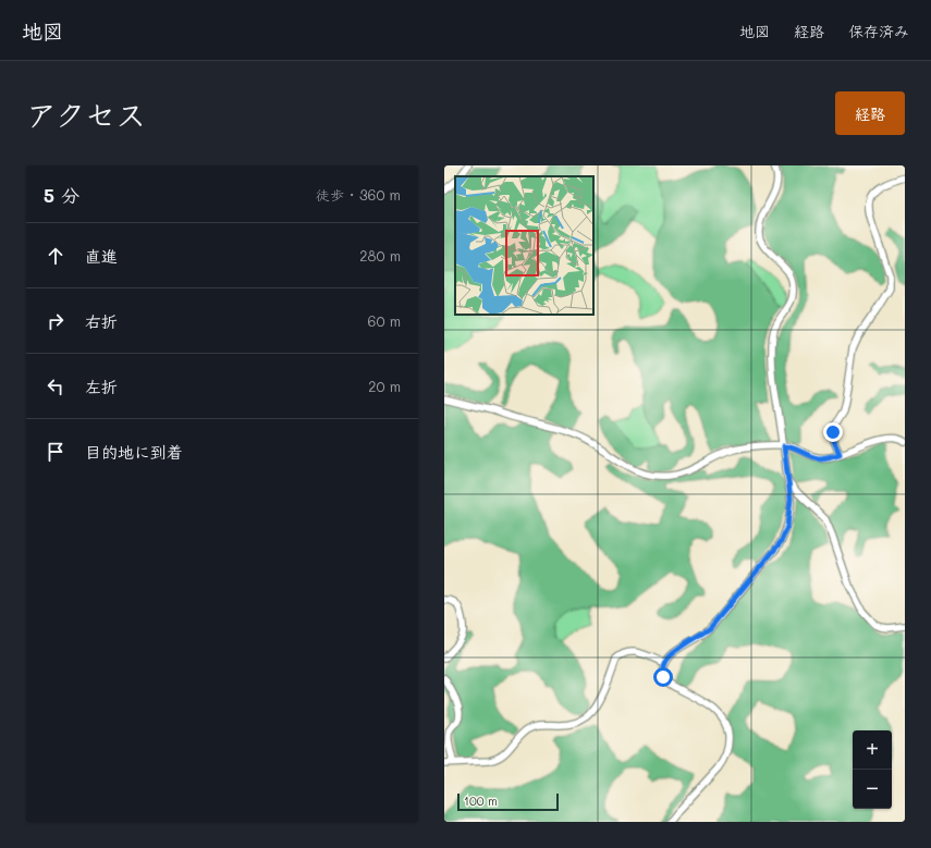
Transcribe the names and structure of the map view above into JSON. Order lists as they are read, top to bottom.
{
  "scale_bar": "100 m",
  "page": {
    "header": "地図",
    "nav": ["地図", "経路", "保存済み"],
    "title": "アクセス",
    "buttons": "経路",
    "heading": ["5 分", "徒歩 · 360 m"],
    "list": [
      ["直進", "280 m"],
      ["右折", "60 m"],
      ["左折", "20 m"],
      "目的地に到着"
    ],
    "map_buttons": ["+", "−"],
    "scale": "100 m"
  }
}
